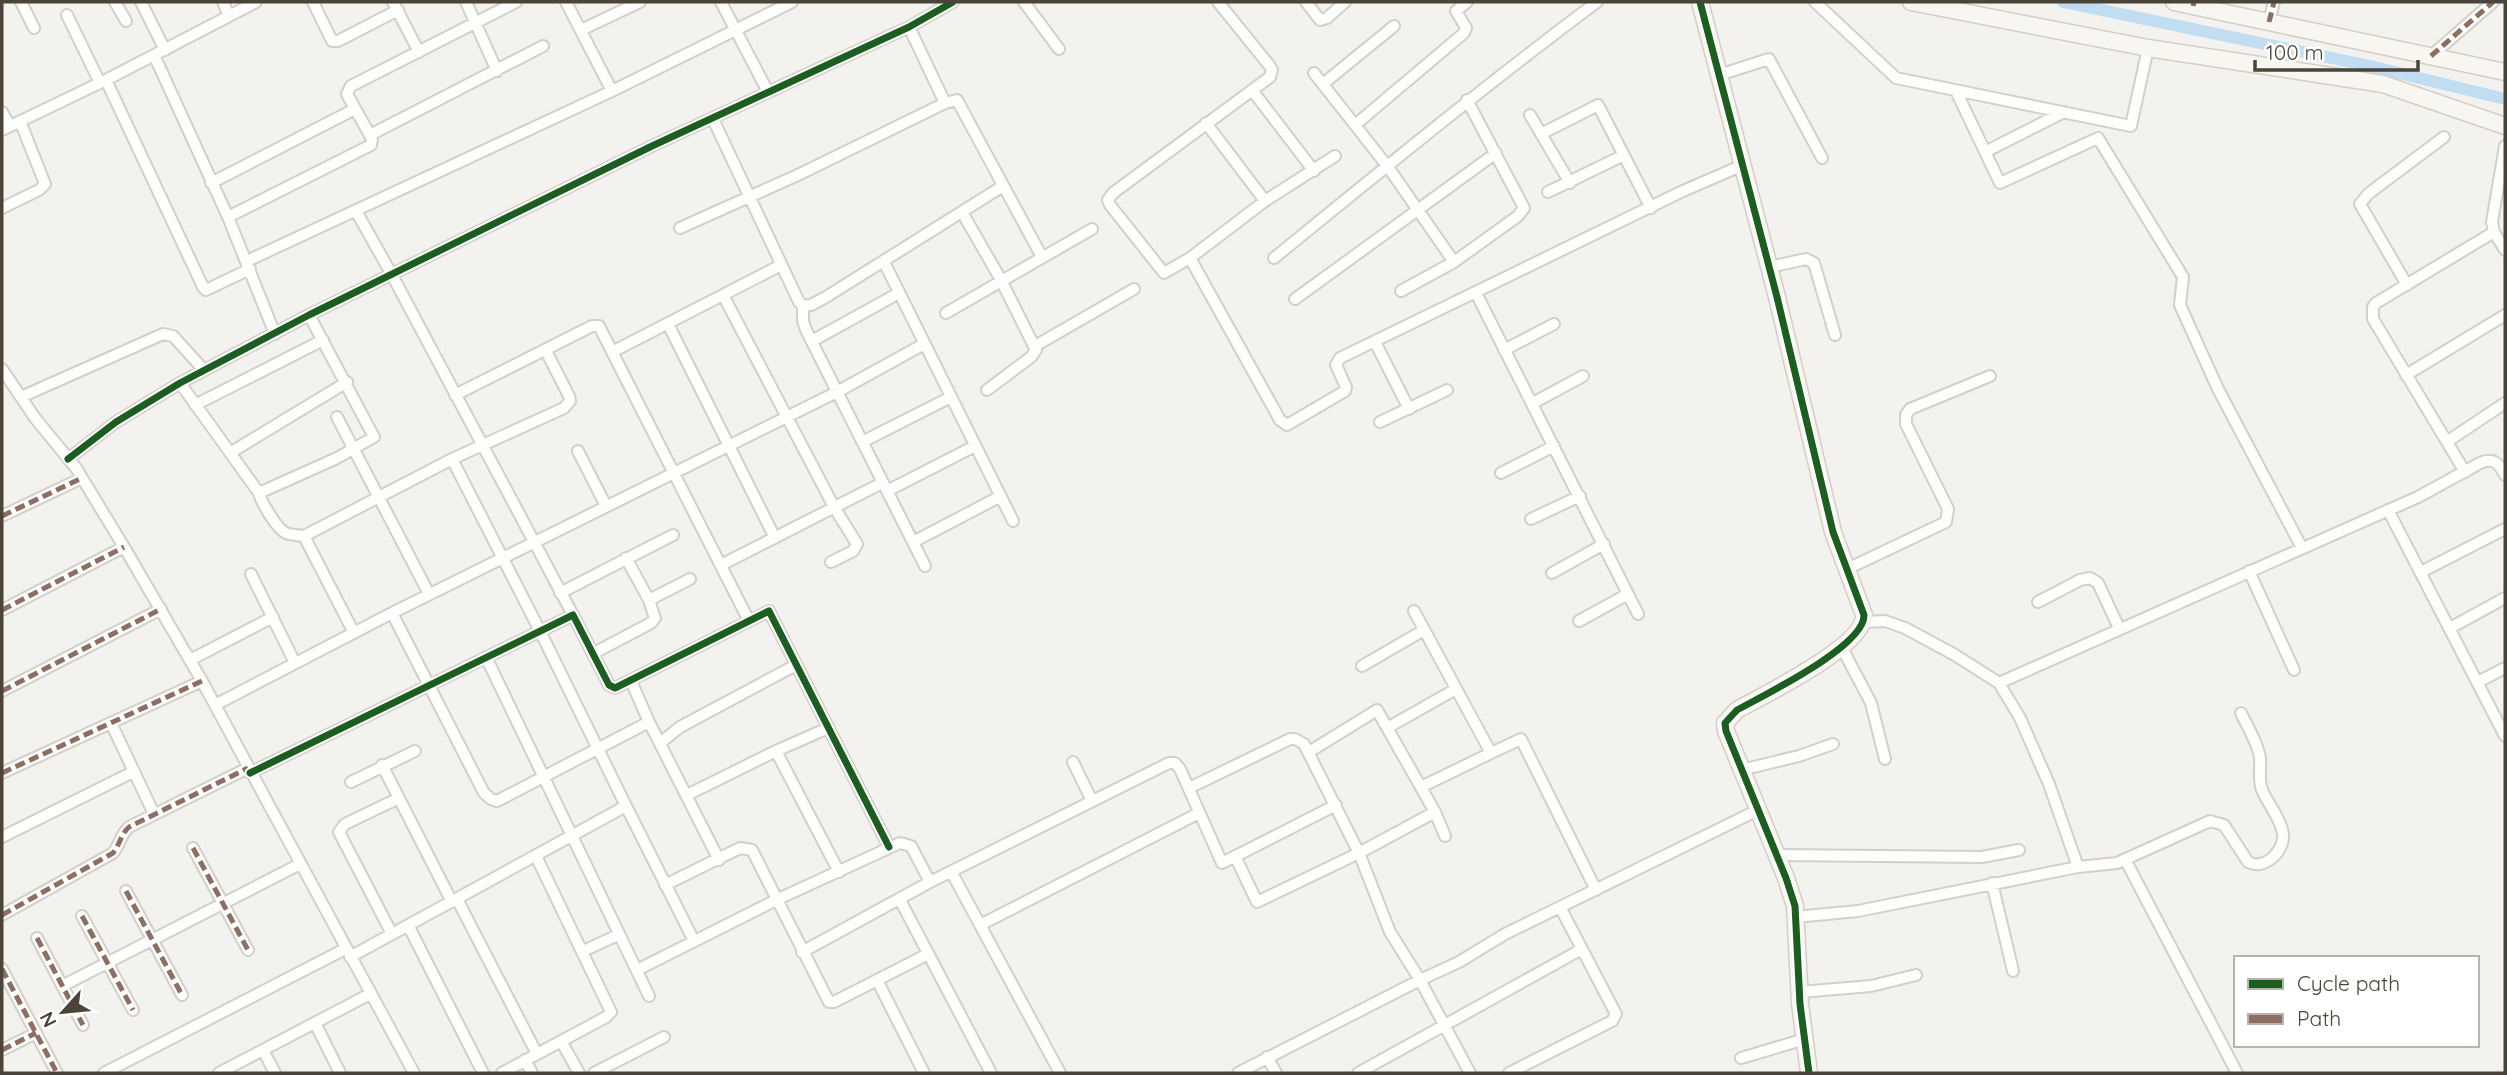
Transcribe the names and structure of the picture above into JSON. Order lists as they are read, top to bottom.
{
  "legend": ["Cycle path", "Path"],
  "scale_bar": "100 m",
  "north": "bottom left"
}
